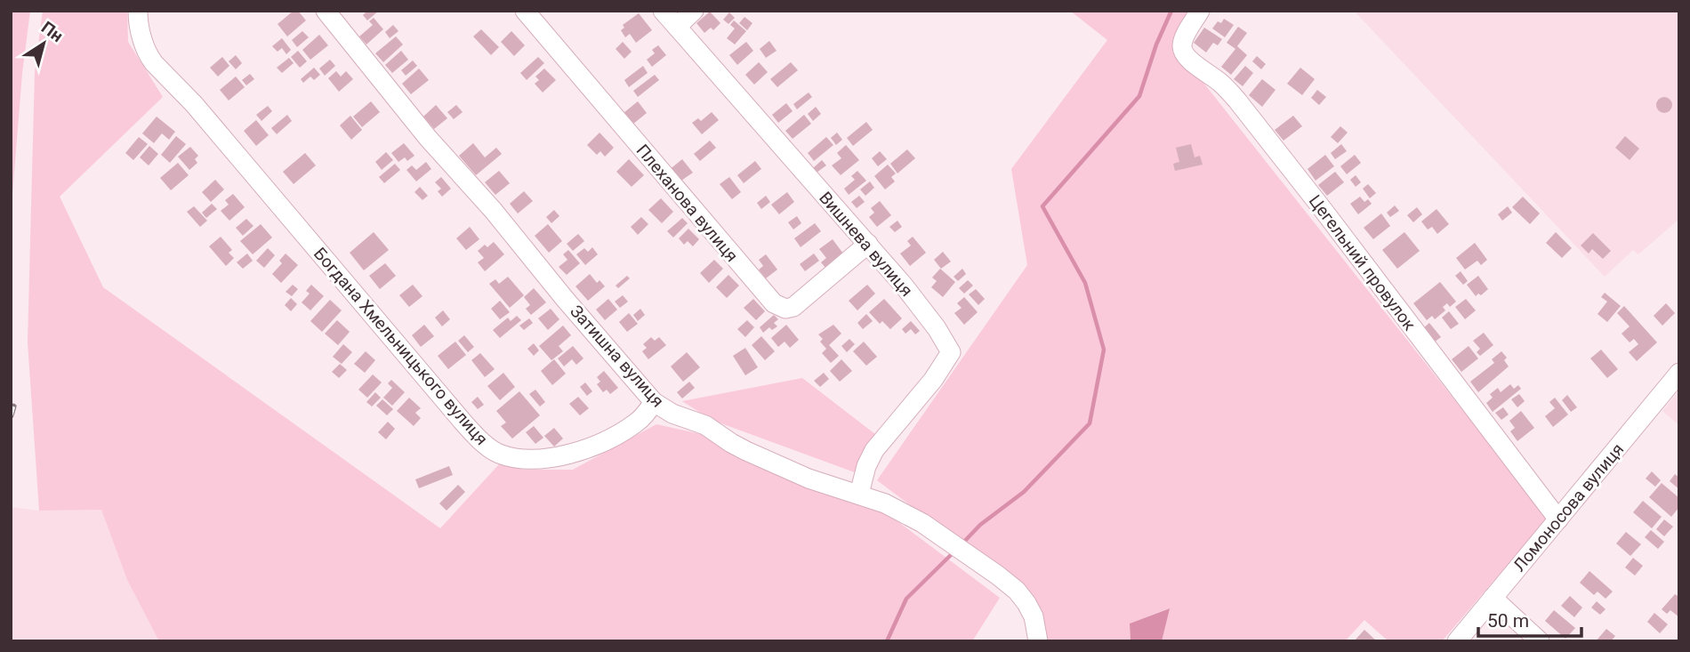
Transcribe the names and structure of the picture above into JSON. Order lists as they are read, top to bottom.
{
  "streets": {
    "street": [
      "Плеханова вулиця",
      "Вишнева вулиця",
      "Цегельний провулок",
      "Богдана Хмельницького вулиця",
      "Затишна вулиця",
      "Ломоносова вулиця"
    ]
  },
  "crossings": [
    ["Плеханова вулиця", "Вишнева вулиця"],
    ["Вишнева вулиця", "Затишна вулиця"],
    ["Цегельний провулок", "Ломоносова вулиця"],
    ["Богдана Хмельницького вулиця", "Затишна вулиця"]
  ],
  "scale_bar": "50 m",
  "north": "top right"
}
